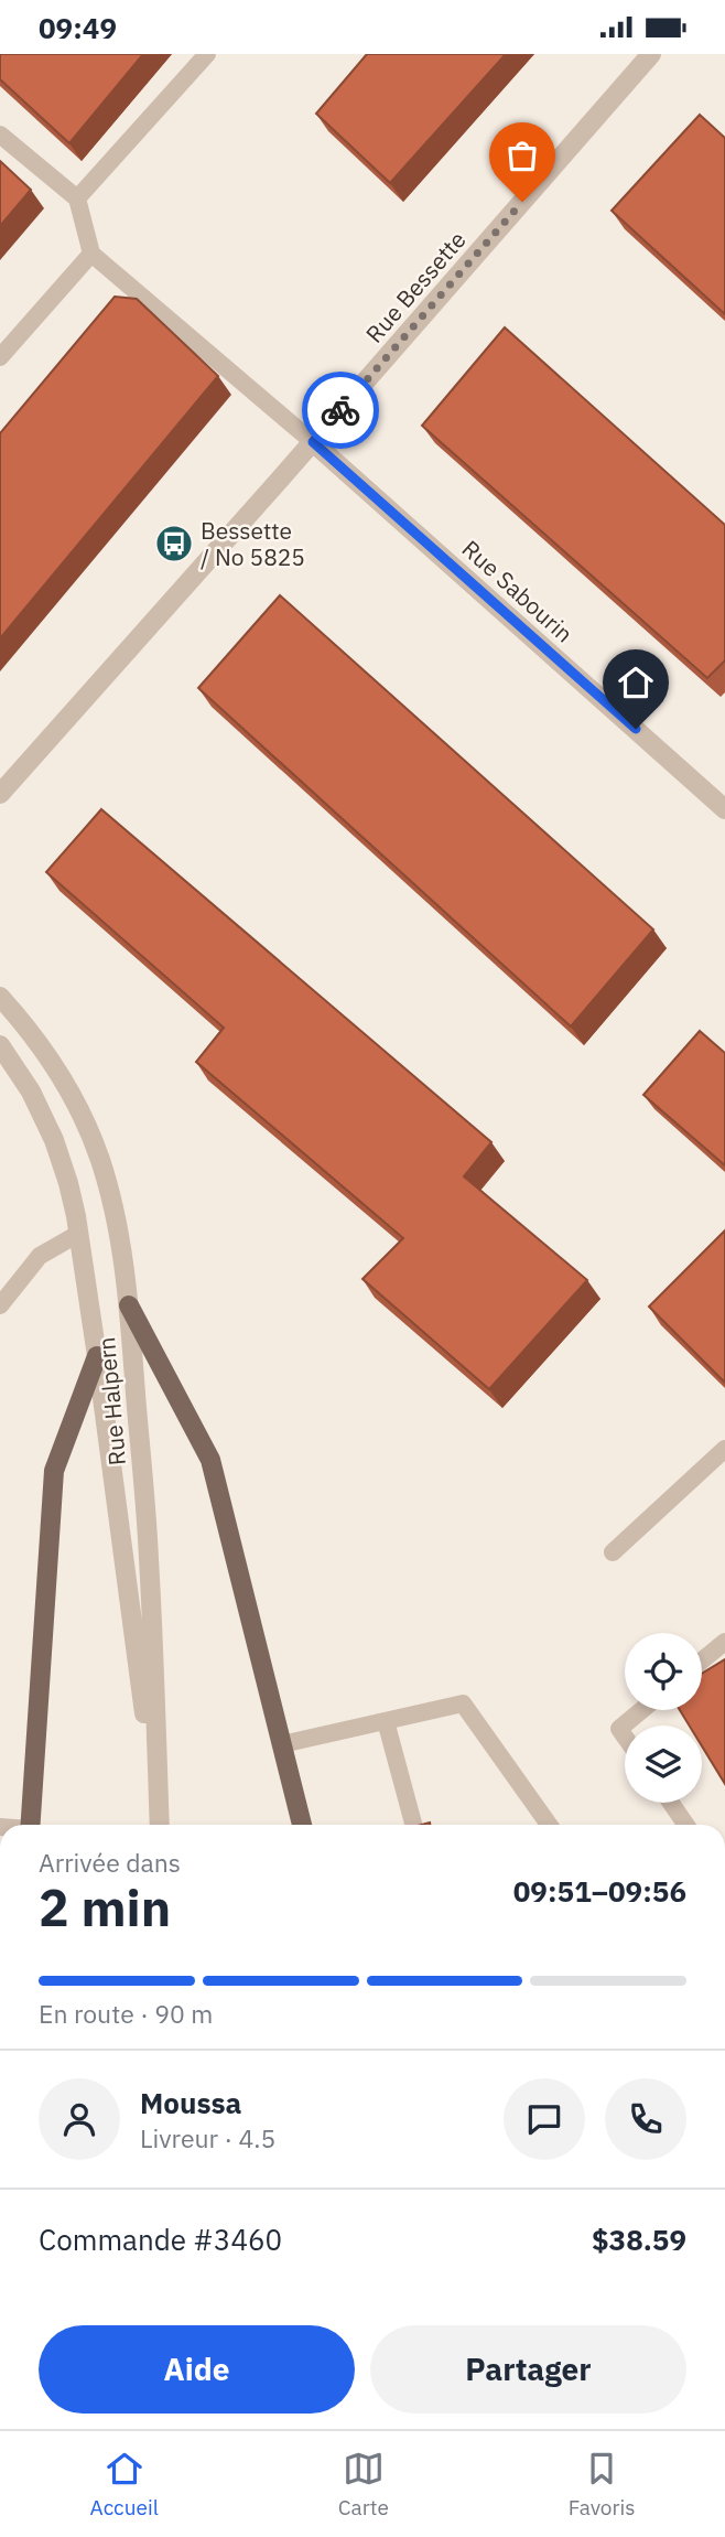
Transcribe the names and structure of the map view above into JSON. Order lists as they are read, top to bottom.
{
  "streets": {
    "street": ["Rue Bessette", "Rue Sabourin", "Rue Halpern"]
  },
  "crossings": [
    ["Rue Bessette", "Rue Sabourin"]
  ],
  "places": {
    "bus stop": ["Bessette / No 5825"]
  },
  "page": {
    "status": "09:49",
    "heading": ["2 min", "Arrivée dans", "09:51–09:56"],
    "panel": [
      "Moussa",
      "Livreur · 4.5",
      "Commande #3460",
      "$38.59"
    ],
    "bar": "En route · 90 m",
    "buttons": ["Aide", "Partager"],
    "tabs": ["Accueil", "Carte", "Favoris"]
  }
}
